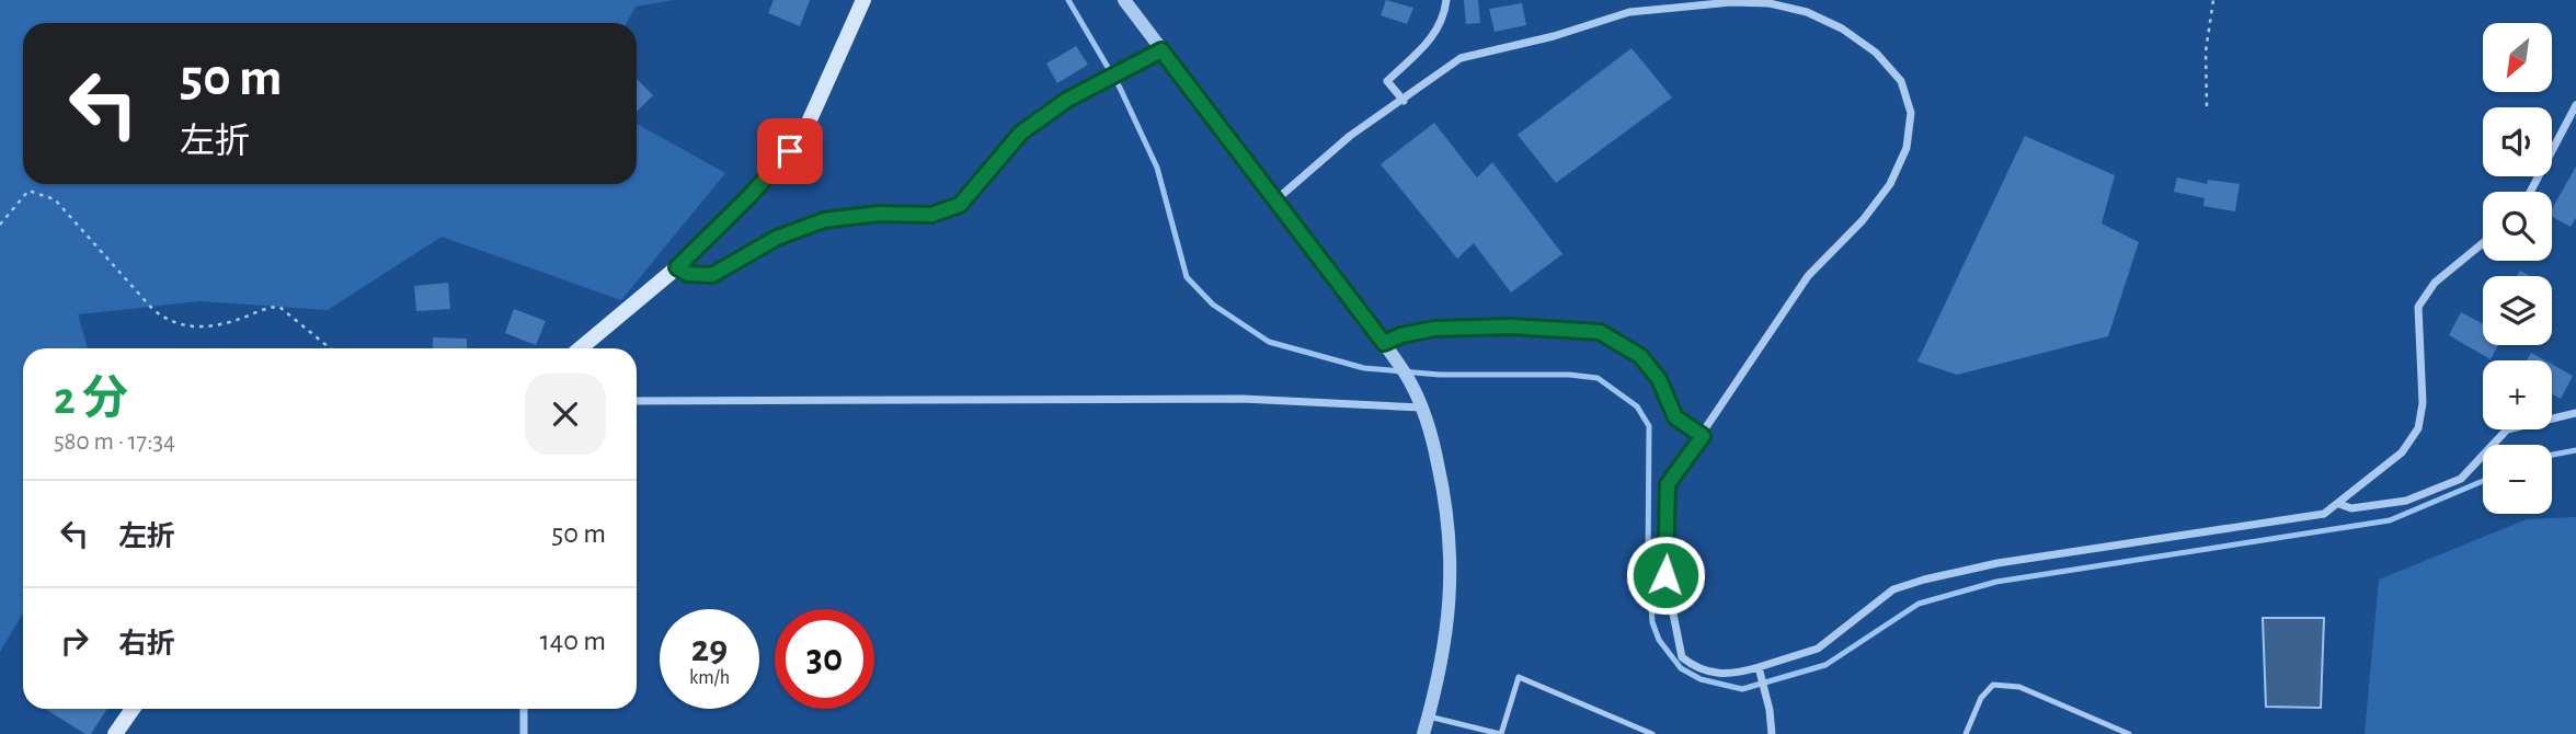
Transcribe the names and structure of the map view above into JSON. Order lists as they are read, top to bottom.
{
  "north": "bottom left",
  "page": {
    "map_buttons": ["+", "−"],
    "turn": ["50 m", "左折"],
    "heading": ["2 分", "580 m · 17:34"],
    "list": [
      {
        "name": "左折",
        "value": "50 m"
      },
      {
        "name": "右折",
        "value": "140 m"
      }
    ],
    "speed": "29 km/h",
    "limit": "30"
  }
}
